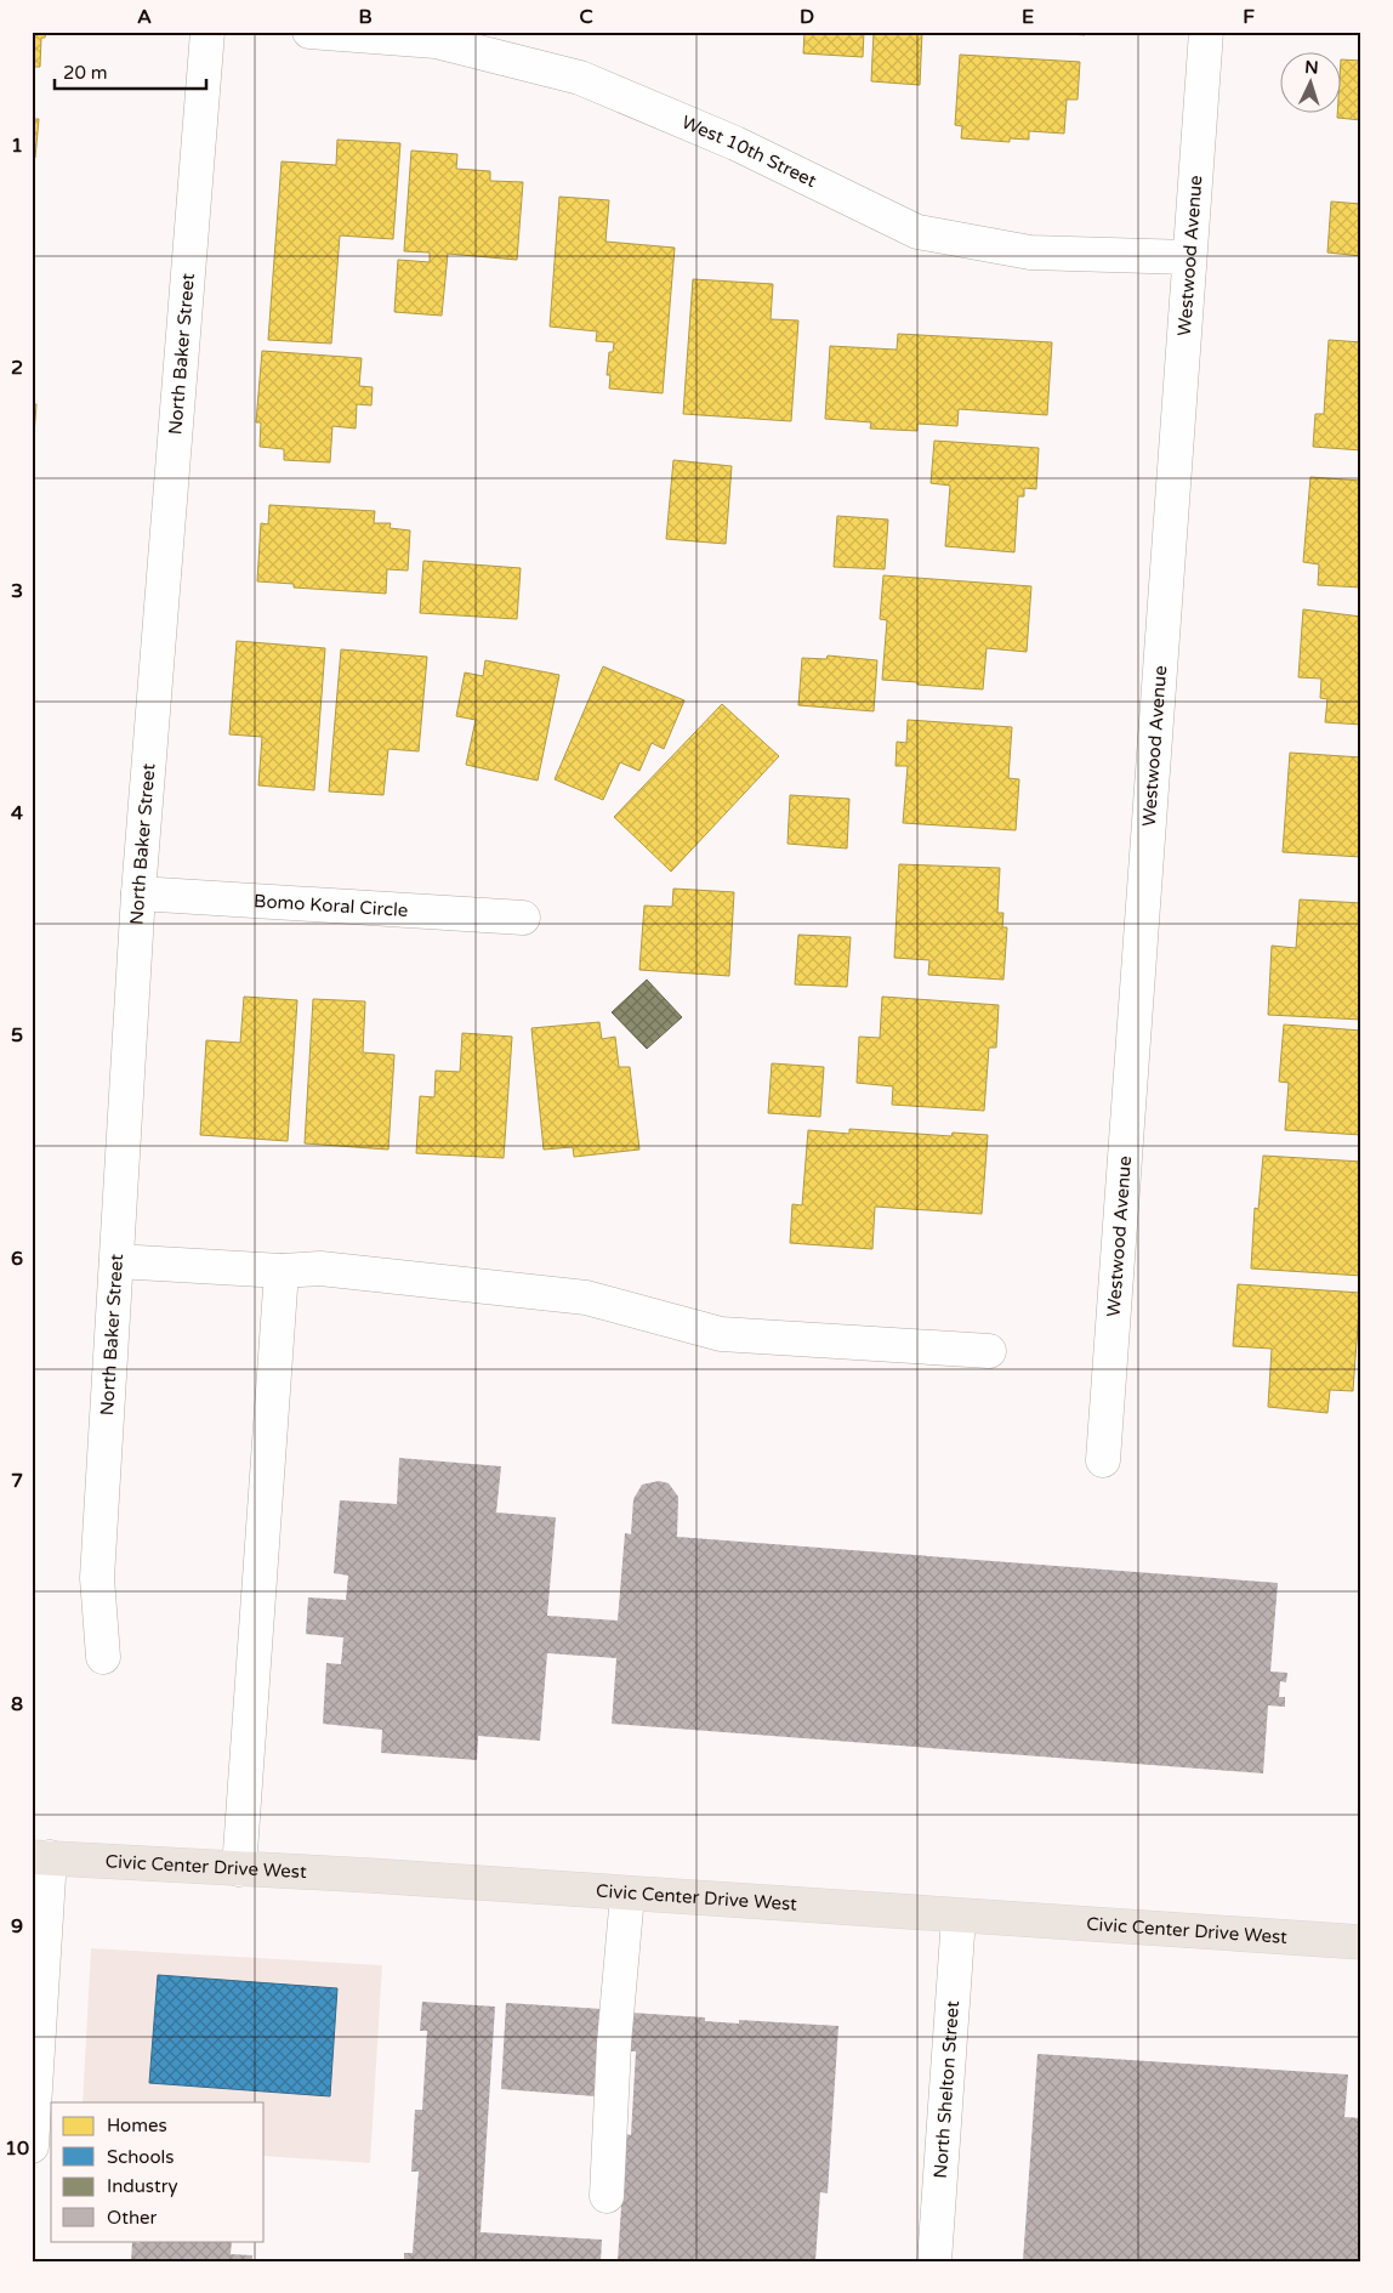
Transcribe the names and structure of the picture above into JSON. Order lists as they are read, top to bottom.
{
  "streets": {
    "main road": ["Civic Center Drive West"],
    "street": [
      "West 10th Street",
      "Westwood Avenue",
      "North Baker Street",
      "Bomo Koral Circle",
      "North Shelton Street"
    ]
  },
  "crossings": [
    ["West 10th Street", "Westwood Avenue"],
    ["North Baker Street", "Bomo Koral Circle"],
    ["Civic Center Drive West", "North Shelton Street"]
  ],
  "legend": [
    "Homes",
    "Schools",
    "Industry",
    "Other"
  ],
  "scale_bar": "20 m",
  "north": "top",
  "grid": {
    "columns": [
      "A",
      "B",
      "C",
      "D",
      "E",
      "F"
    ],
    "rows": [
      "1",
      "2",
      "3",
      "4",
      "5",
      "6",
      "7",
      "8",
      "9",
      "10"
    ]
  }
}
